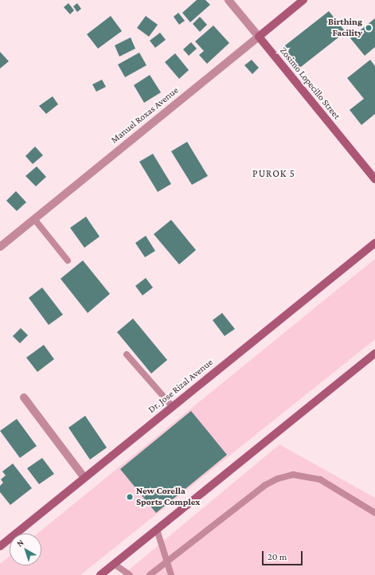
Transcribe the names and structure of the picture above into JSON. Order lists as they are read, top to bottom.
{
  "streets": {
    "main road": ["Zosimo Lopecillo Street", "Manuel Roxas Avenue", "Dr. Jose Rizal Avenue"]
  },
  "crossings": [
    ["Zosimo Lopecillo Street", "Manuel Roxas Avenue"]
  ],
  "districts": ["PUROK 5"],
  "places": ["Birthing Facility", "New Corella Sports Complex"],
  "scale_bar": "20 m",
  "north": "top left"
}
